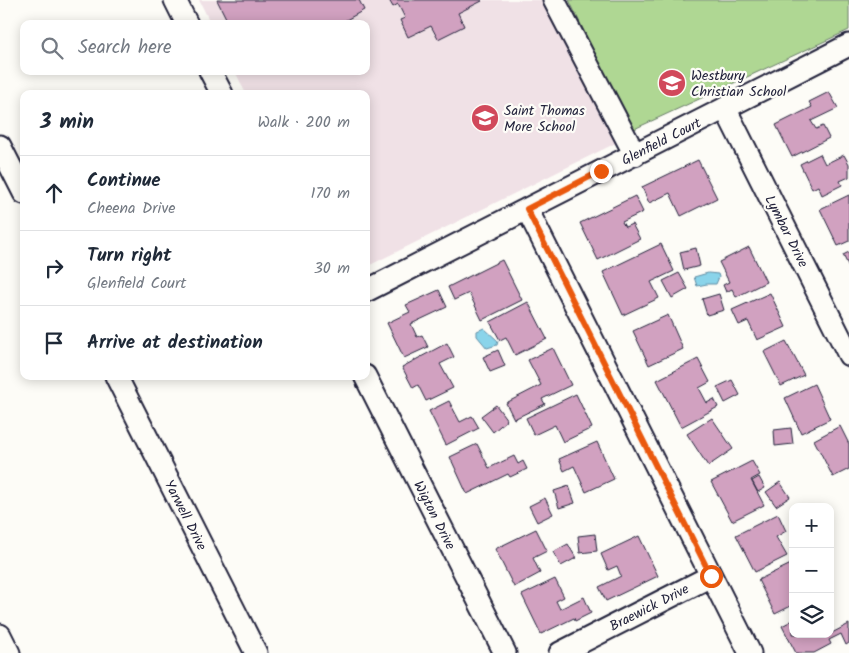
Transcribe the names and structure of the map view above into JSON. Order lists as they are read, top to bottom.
{
  "streets": {
    "street": [
      "Glenfield Court",
      "Lymbar Drive",
      "Yarwell Drive",
      "Wigton Drive",
      "Braewick Drive"
    ]
  },
  "crossings": [
    ["Glenfield Court", "Lymbar Drive"]
  ],
  "places": {
    "school or university": ["Westbury Christian School", "Saint Thomas More School"]
  },
  "page": {
    "search": "Search here",
    "heading": ["3 min", "Walk · 200 m"],
    "list": [
      ["Continue", "Cheena Drive", "170 m"],
      ["Turn right", "Glenfield Court", "30 m"],
      "Arrive at destination"
    ],
    "map_buttons": ["+", "−"]
  }
}
